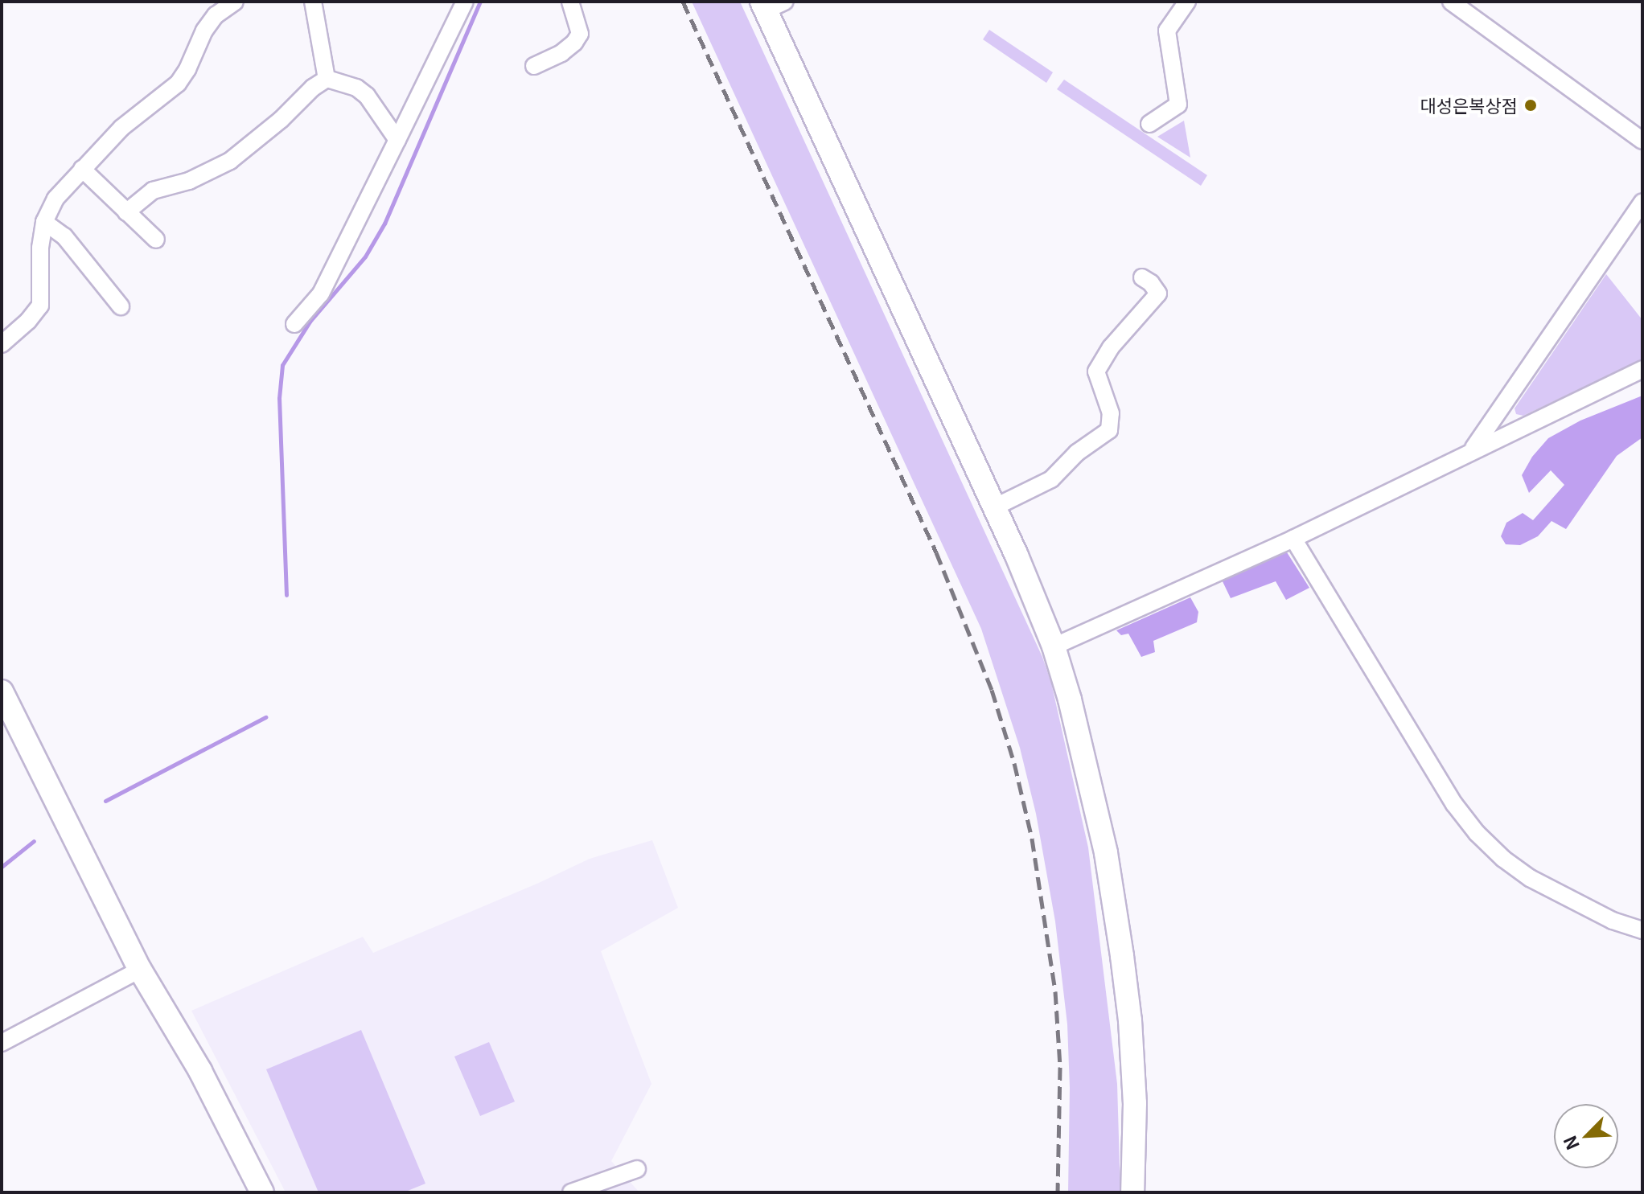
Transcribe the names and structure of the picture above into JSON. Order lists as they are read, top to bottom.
{
  "places": ["대성은복상점"],
  "north": "bottom left"
}
